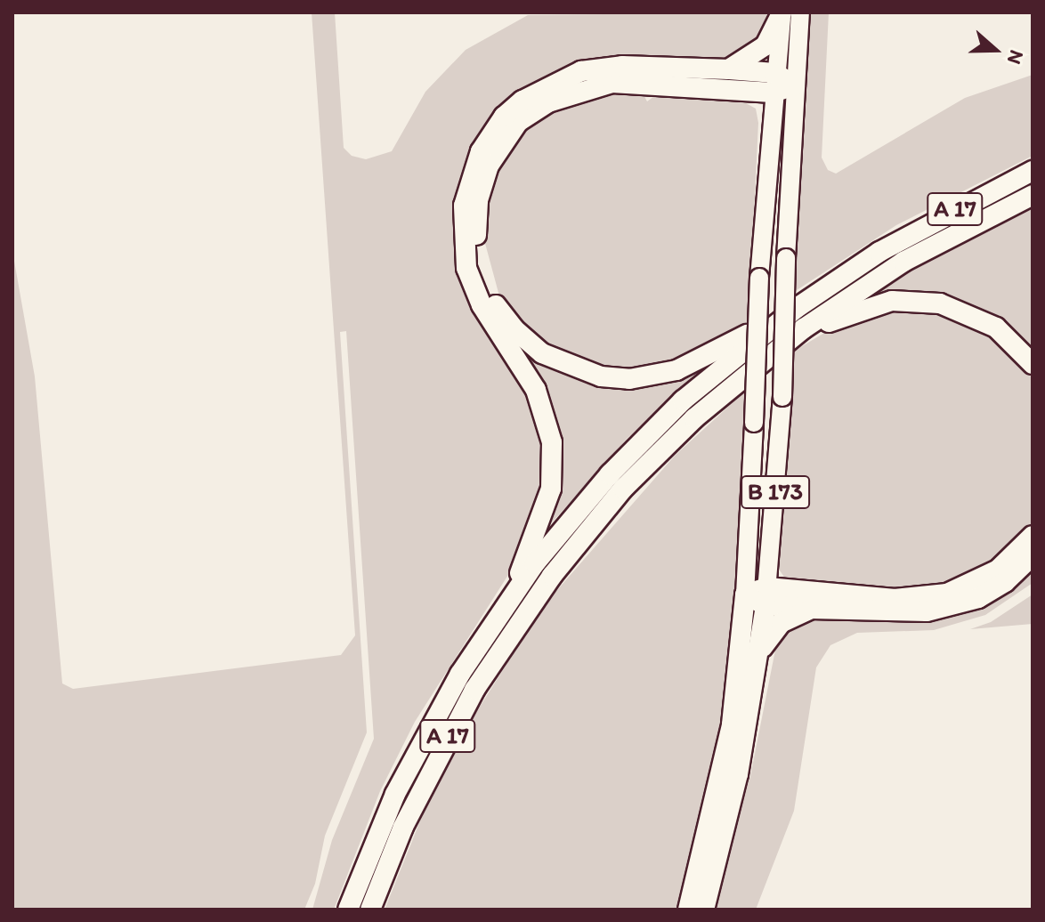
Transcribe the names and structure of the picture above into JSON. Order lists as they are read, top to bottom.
{
  "streets": {
    "highway": ["A 17", "B 173"]
  },
  "north": "right"
}
